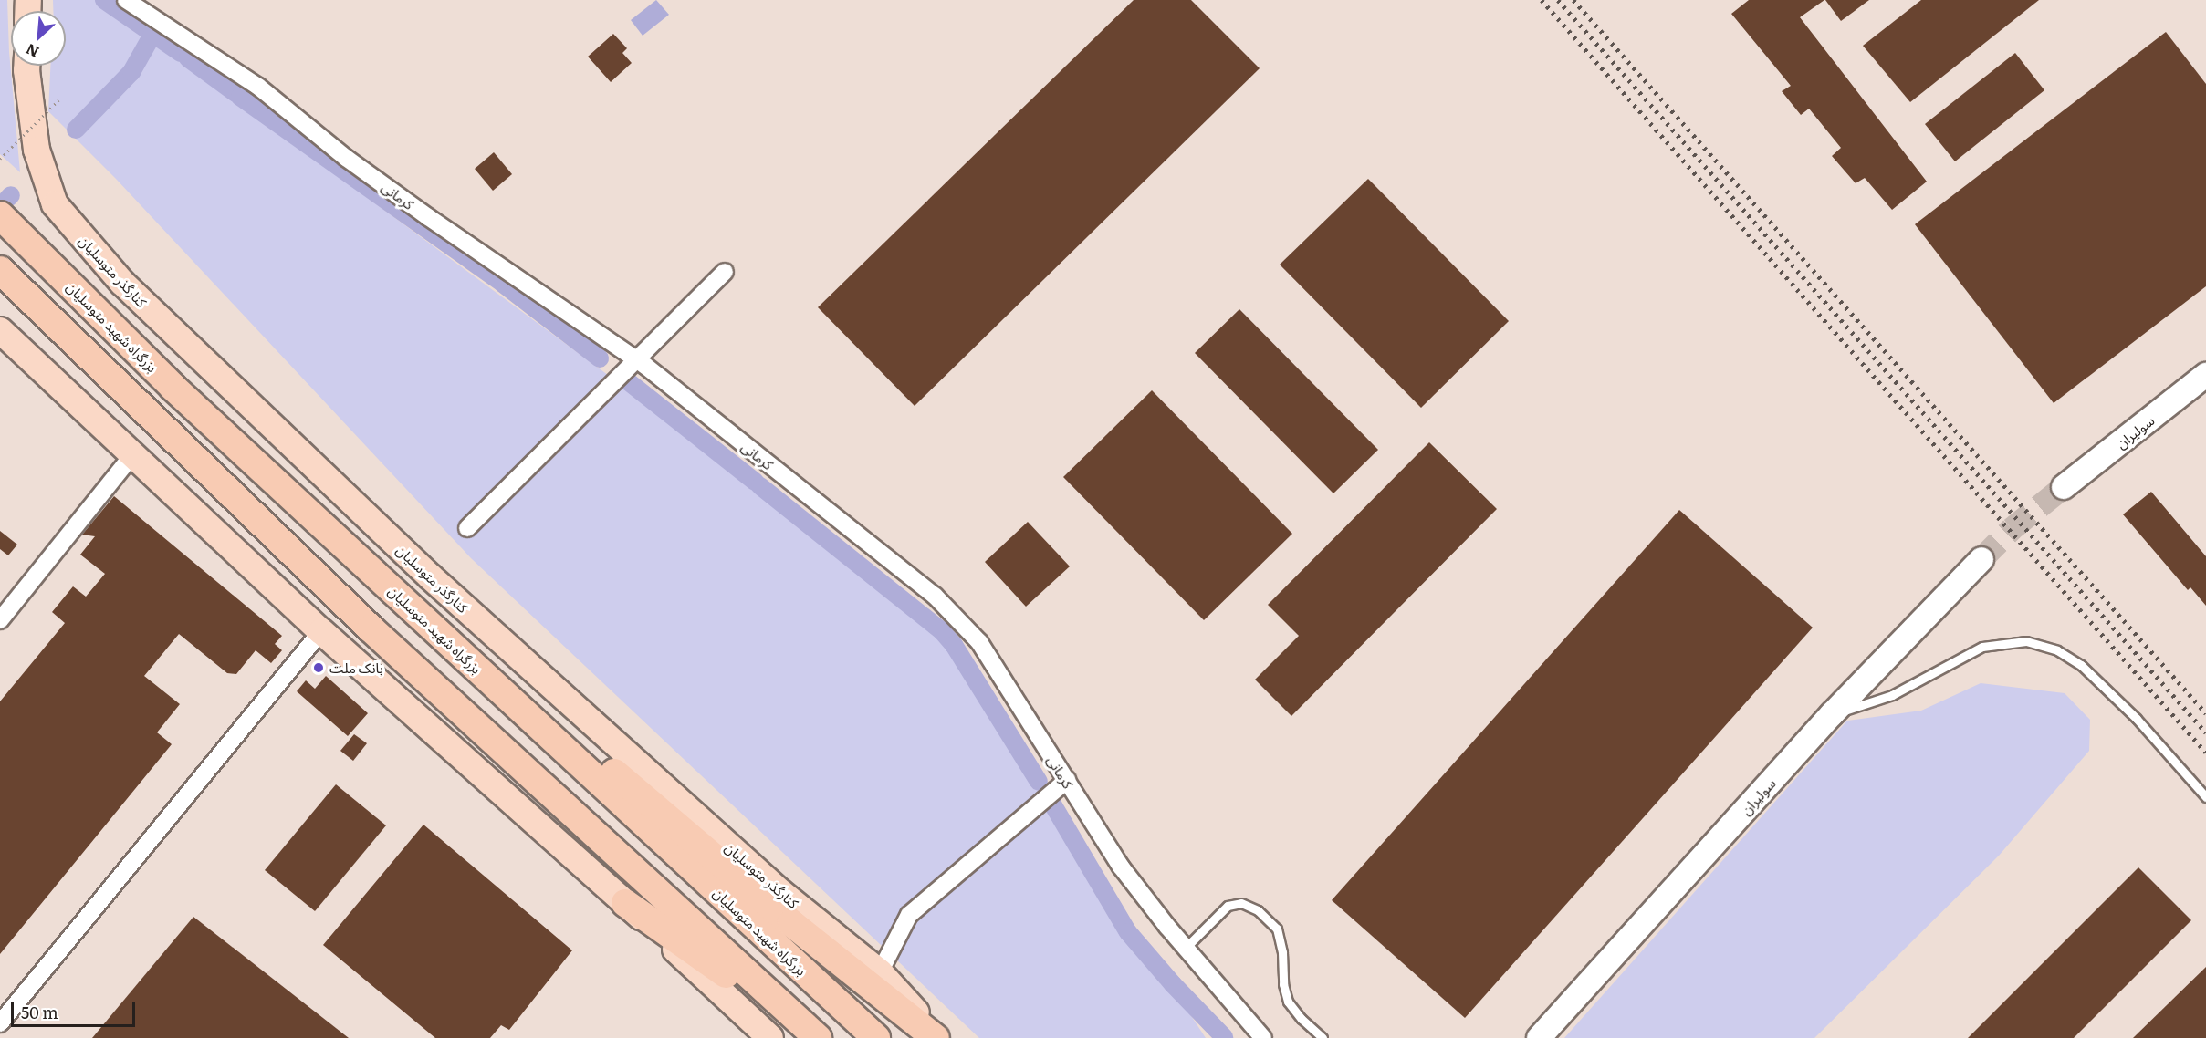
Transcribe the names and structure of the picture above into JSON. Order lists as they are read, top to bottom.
{
  "streets": {
    "highway": ["بزرگراه شهید متوسلیان"],
    "main road": ["کنارگذر متوسلیان", "سولیران"],
    "street": ["کرمانی"]
  },
  "places": ["بانک ملت"],
  "scale_bar": "50 m",
  "north": "bottom left"
}
